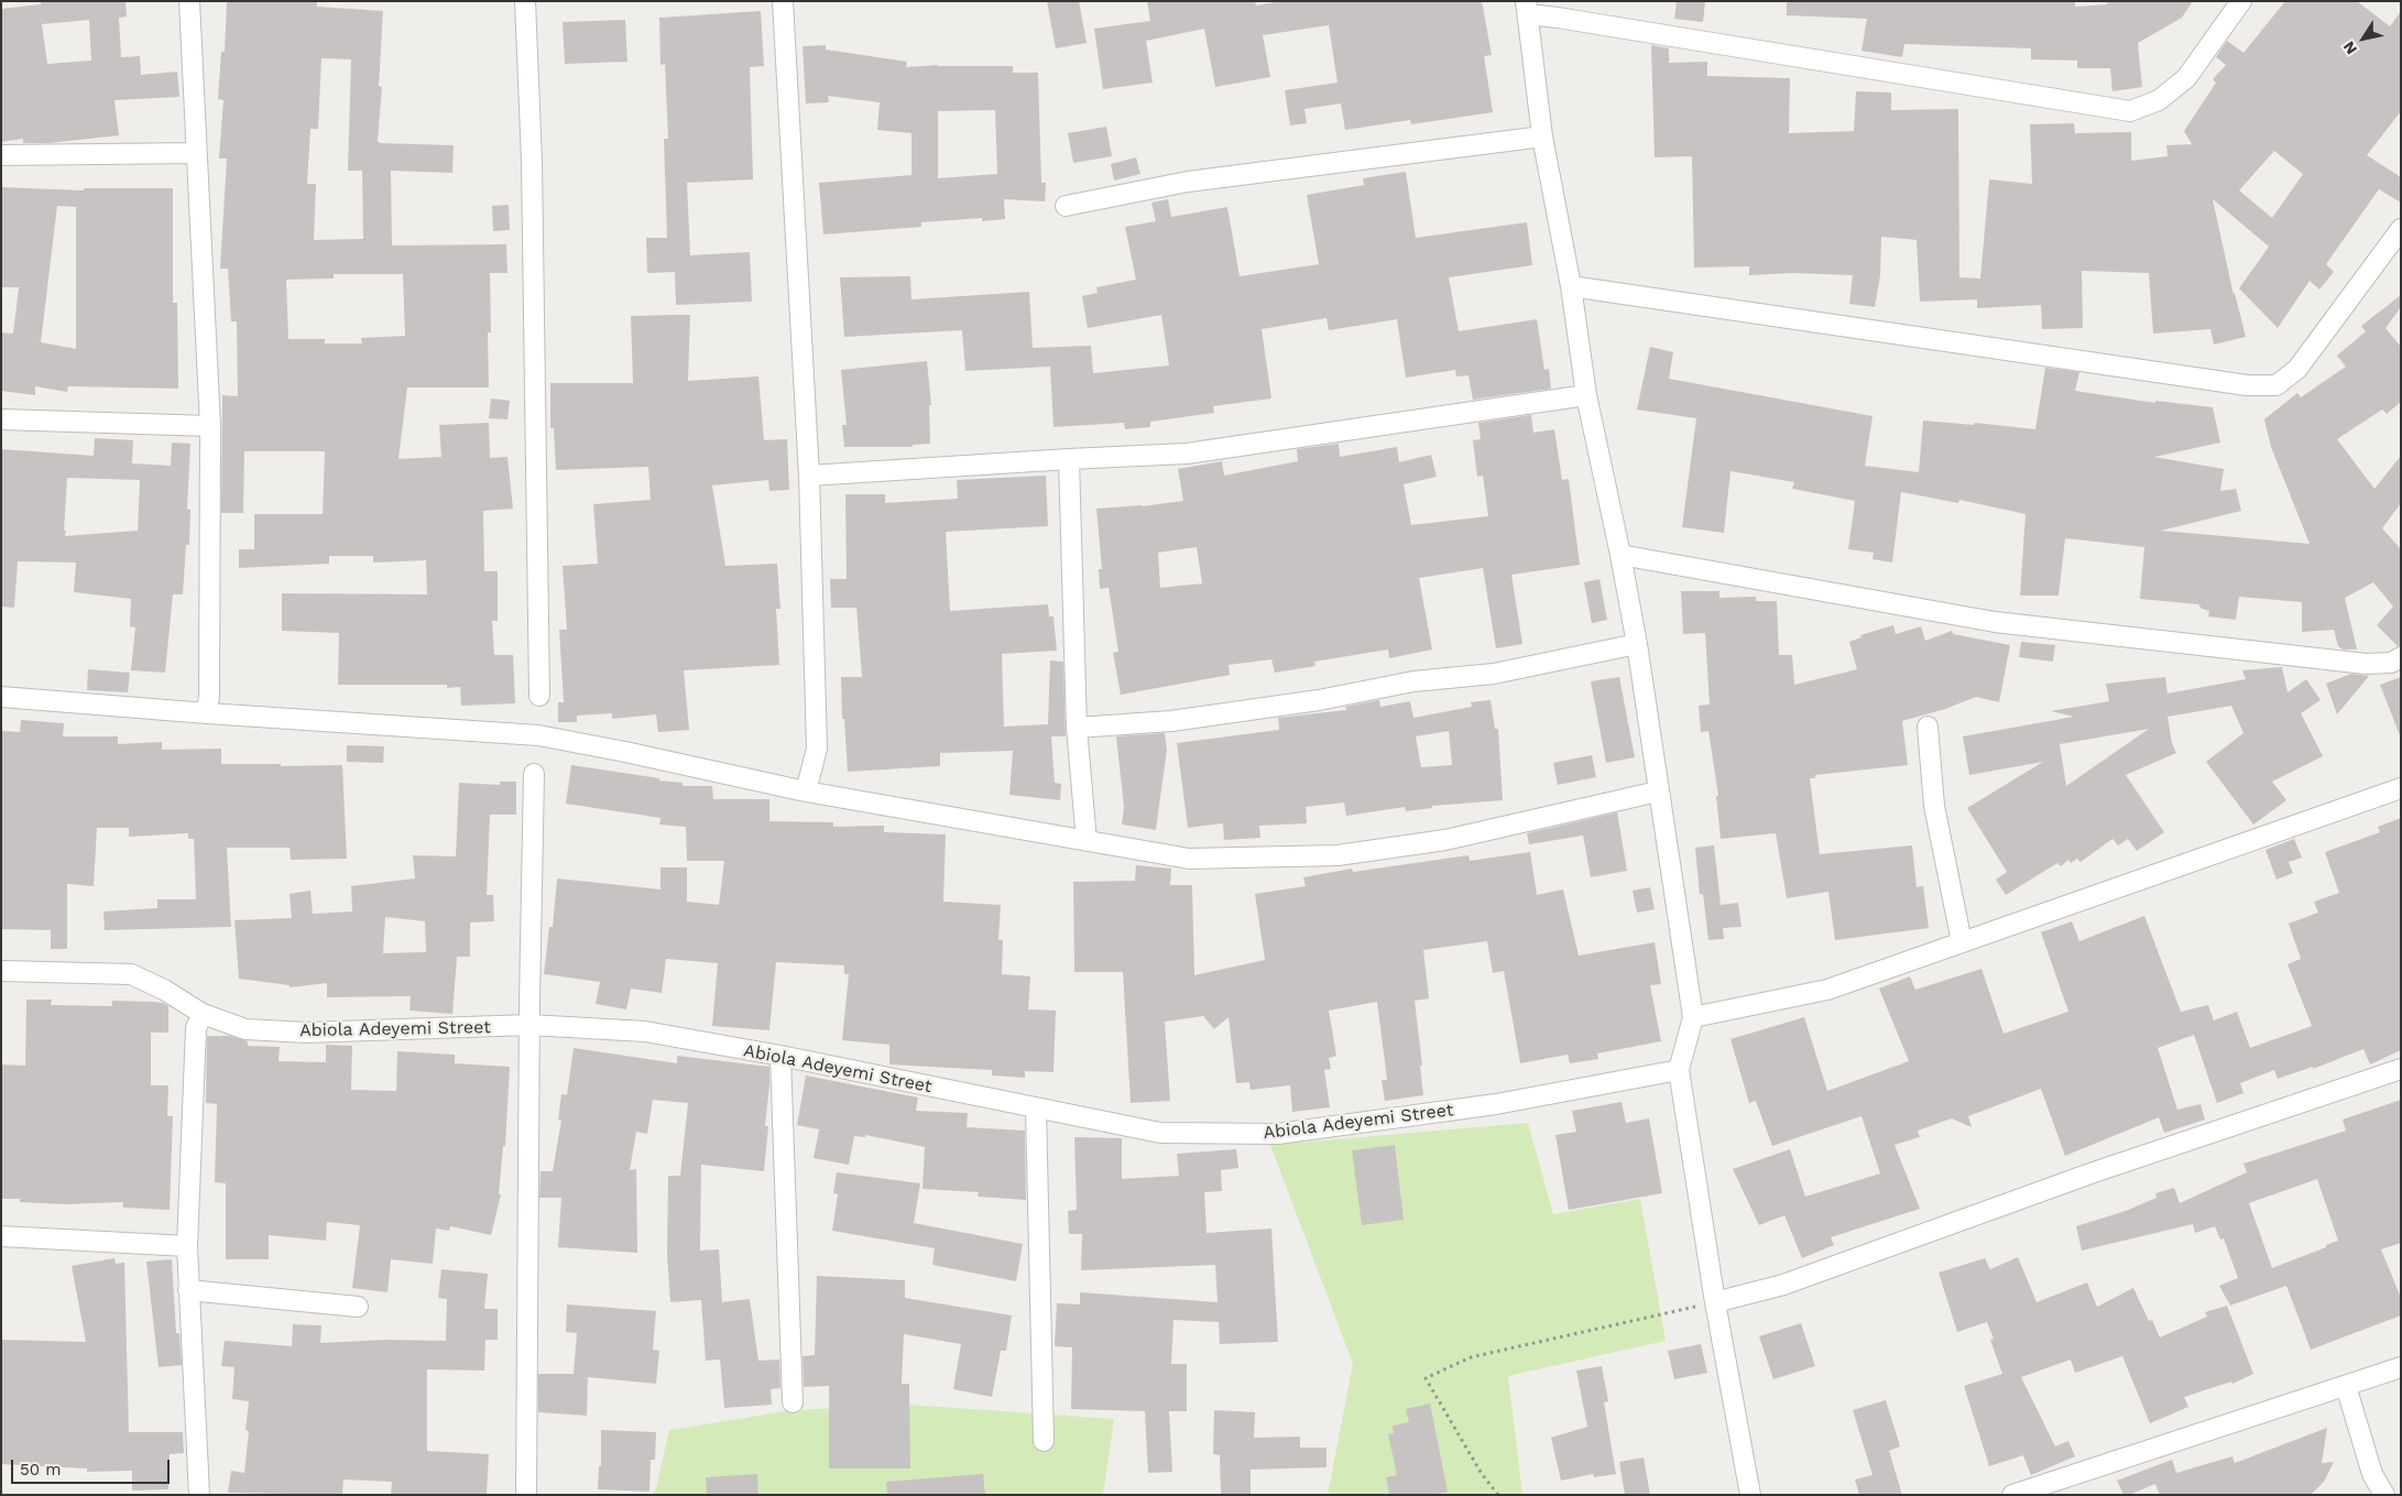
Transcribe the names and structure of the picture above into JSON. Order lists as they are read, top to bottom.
{
  "streets": {
    "street": ["Abiola Adeyemi Street"]
  },
  "scale_bar": "50 m",
  "north": "bottom left"
}
